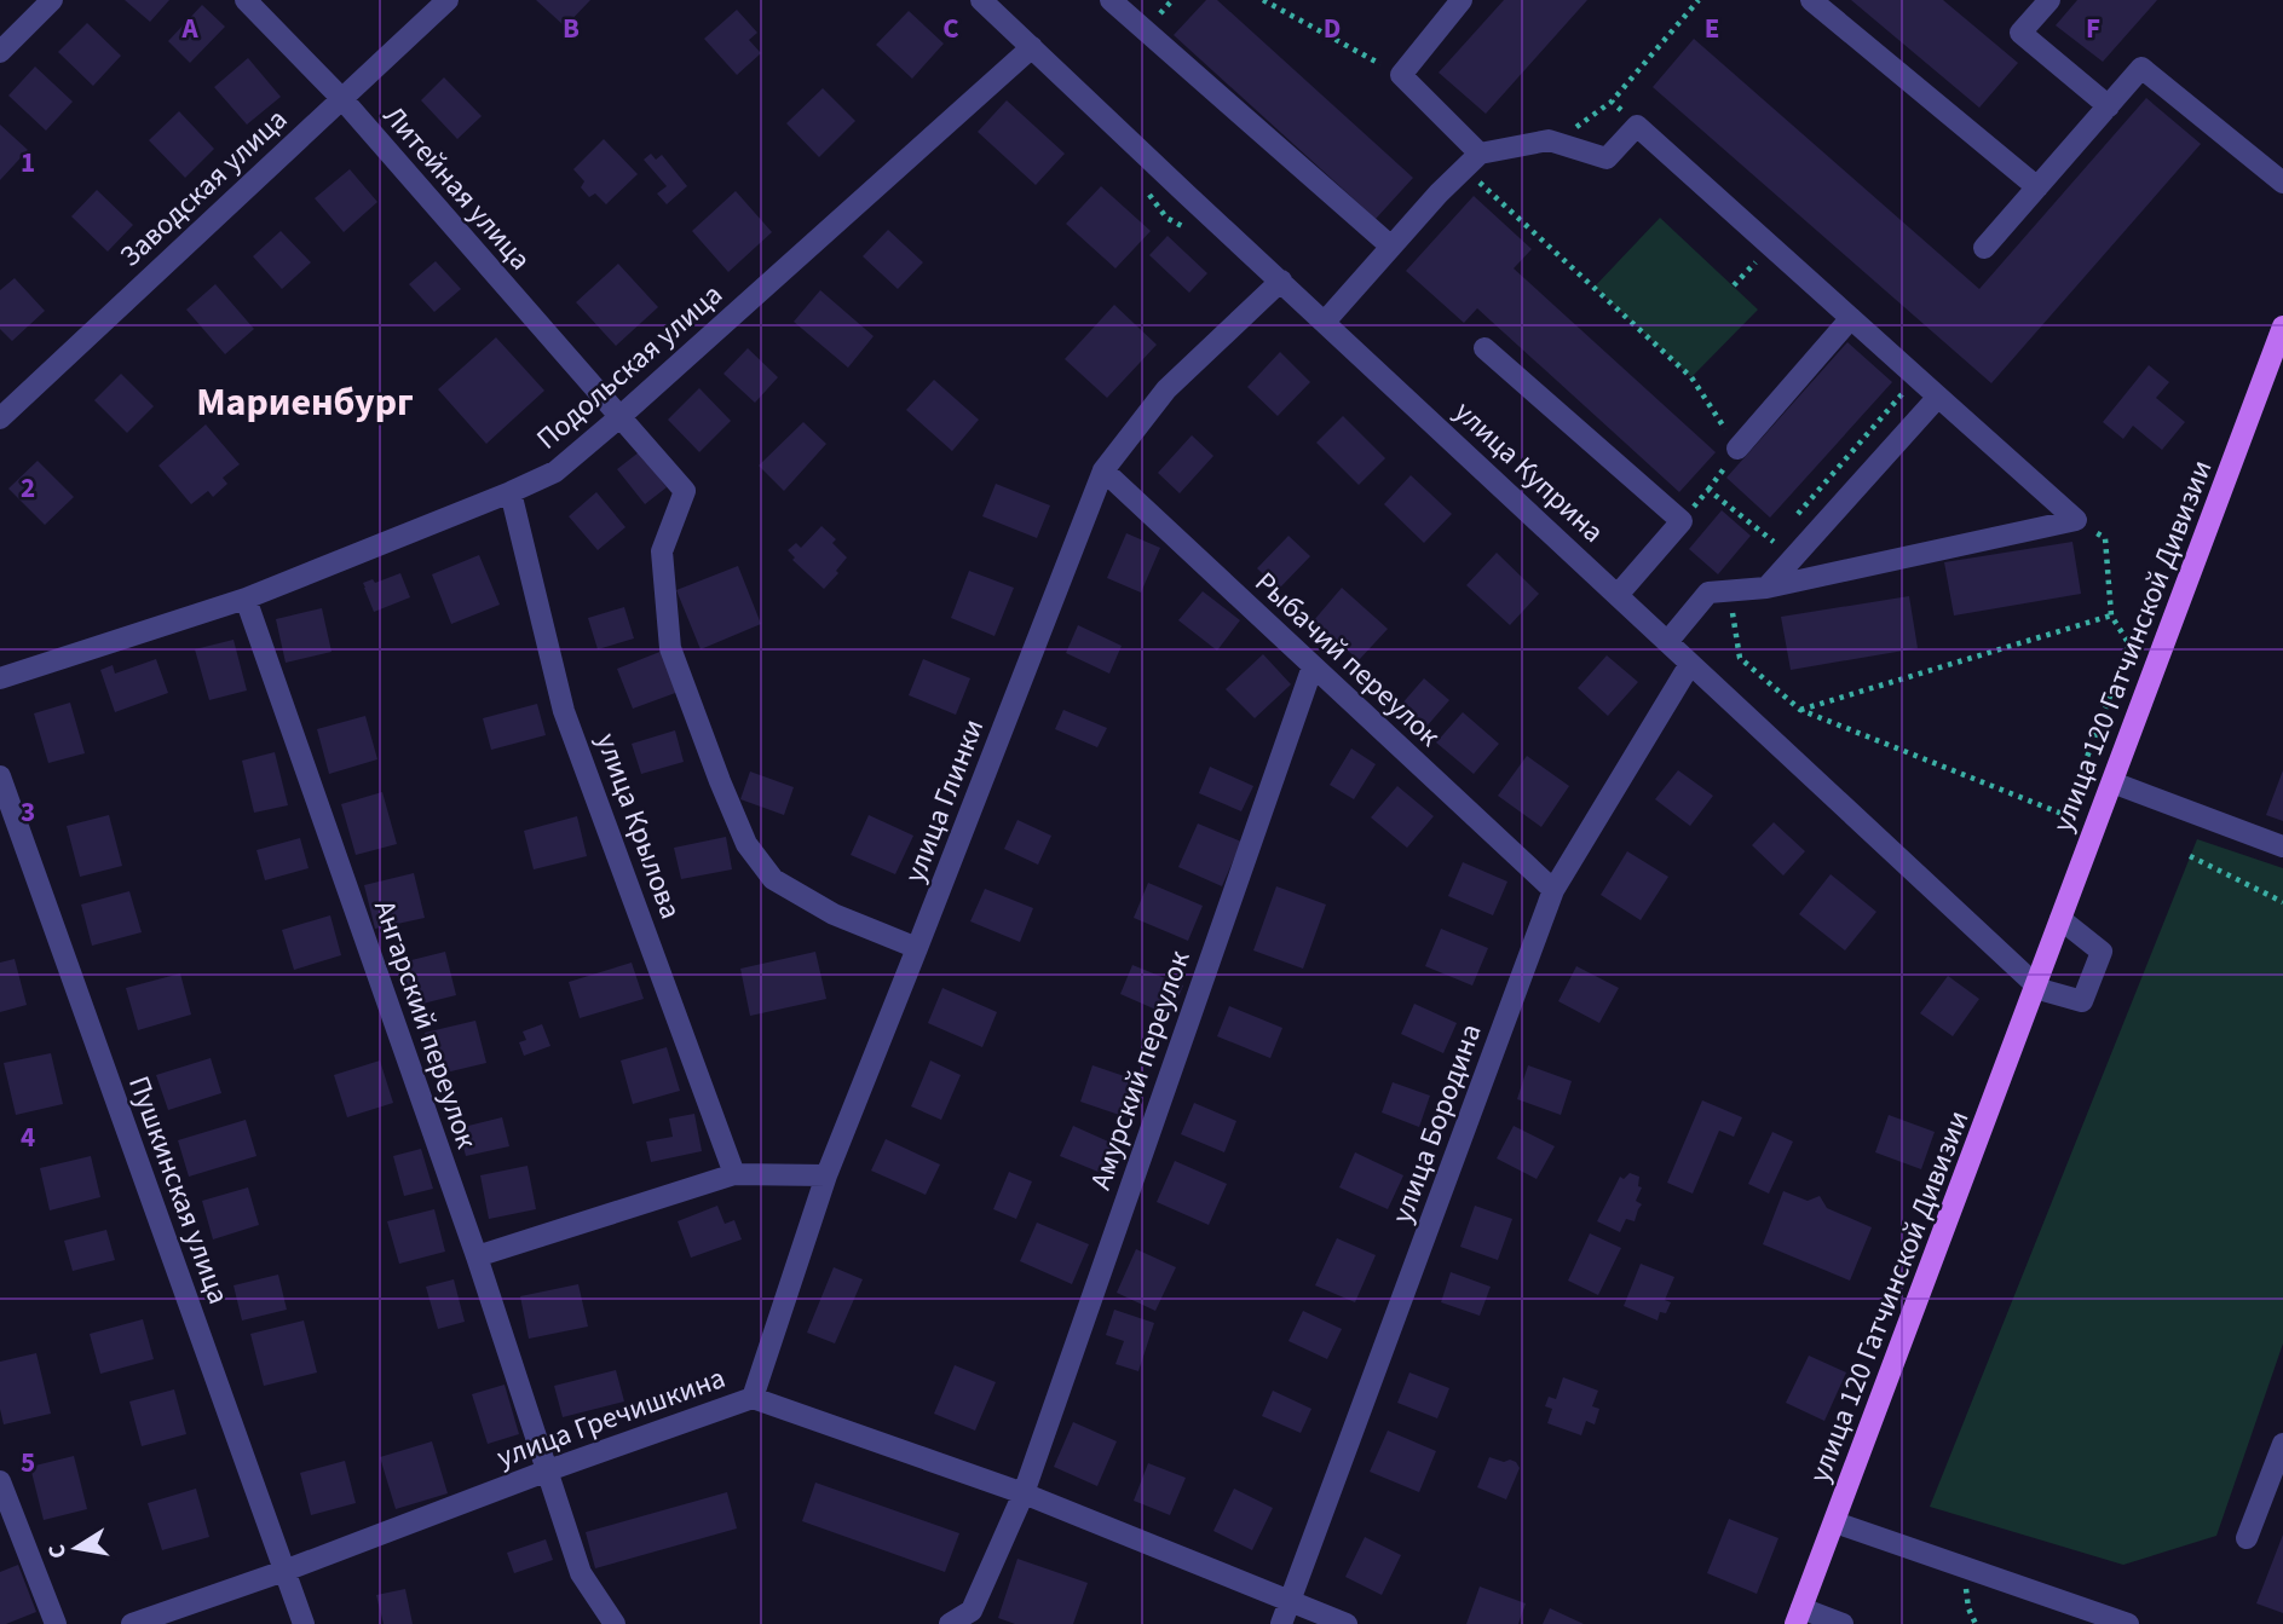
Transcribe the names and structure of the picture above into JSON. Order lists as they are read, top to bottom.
{
  "streets": {
    "main road": ["улица 120 Гатчинской Дивизии"],
    "street": [
      "Заводская улица",
      "Литейная улица",
      "Подольская улица",
      "улица Куприна",
      "Рыбачий переулок",
      "улица Глинки",
      "улица Крылова",
      "Ангарский переулок",
      "Амурский переулок",
      "улица Бородина",
      "Пушкинская улица",
      "улица Гречишкина"
    ]
  },
  "crossings": [
    ["Заводская улица", "Литейная улица"],
    ["Литейная улица", "Подольская улица"],
    ["Литейная улица", "улица Глинки"],
    ["Подольская улица", "улица Куприна"],
    ["Подольская улица", "улица Крылова"],
    ["Подольская улица", "Ангарский переулок"],
    ["улица Куприна", "улица 120 Гатчинской Дивизии"],
    ["улица Куприна", "улица Глинки"],
    ["улица Куприна", "улица Бородина"],
    ["Рыбачий переулок", "улица Глинки"],
    ["Рыбачий переулок", "Амурский переулок"],
    ["Рыбачий переулок", "улица Бородина"],
    ["улица Глинки", "улица Гречишкина"],
    ["Ангарский переулок", "улица Гречишкина"],
    ["Амурский переулок", "улица Гречишкина"],
    ["улица Бородина", "улица Гречишкина"],
    ["Пушкинская улица", "улица Гречишкина"]
  ],
  "districts": ["Мариенбург"],
  "north": "left",
  "grid": {
    "columns": [
      "A",
      "B",
      "C",
      "D",
      "E",
      "F"
    ],
    "rows": [
      "1",
      "2",
      "3",
      "4",
      "5"
    ]
  }
}
